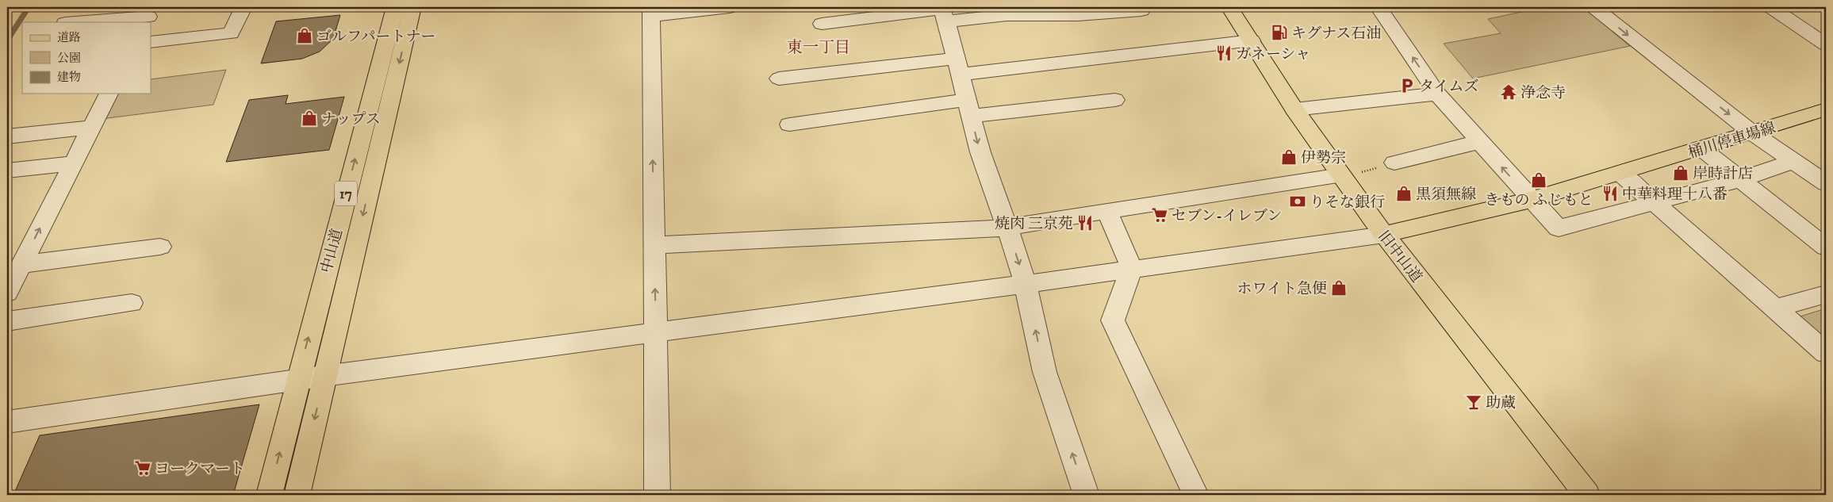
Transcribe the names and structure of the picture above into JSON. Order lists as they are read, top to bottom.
{
  "streets": {
    "main road": [
      "桶川停車場線",
      "17",
      "中山道",
      "旧中山道"
    ]
  },
  "crossings": [
    ["桶川停車場線", "旧中山道"]
  ],
  "districts": ["東一丁目"],
  "places": {
    "fuel station": ["キグナス石油"],
    "shop": [
      "ゴルフパートナー",
      "ナップス",
      "伊勢宗",
      "岸時計店",
      "きもの ふじもと",
      "黒須無線",
      "ホワイト急便"
    ],
    "restaurant": ["ガネーシャ", "中華料理十八番", "焼肉 三京苑"],
    "parking": ["タイムズ"],
    "temple": ["浄念寺"],
    "bank": ["りそな銀行"],
    "supermarket": ["セブン-イレブン", "ヨークマート"],
    "bar": ["助蔵"]
  },
  "legend": ["道路", "公園", "建物"]
}
